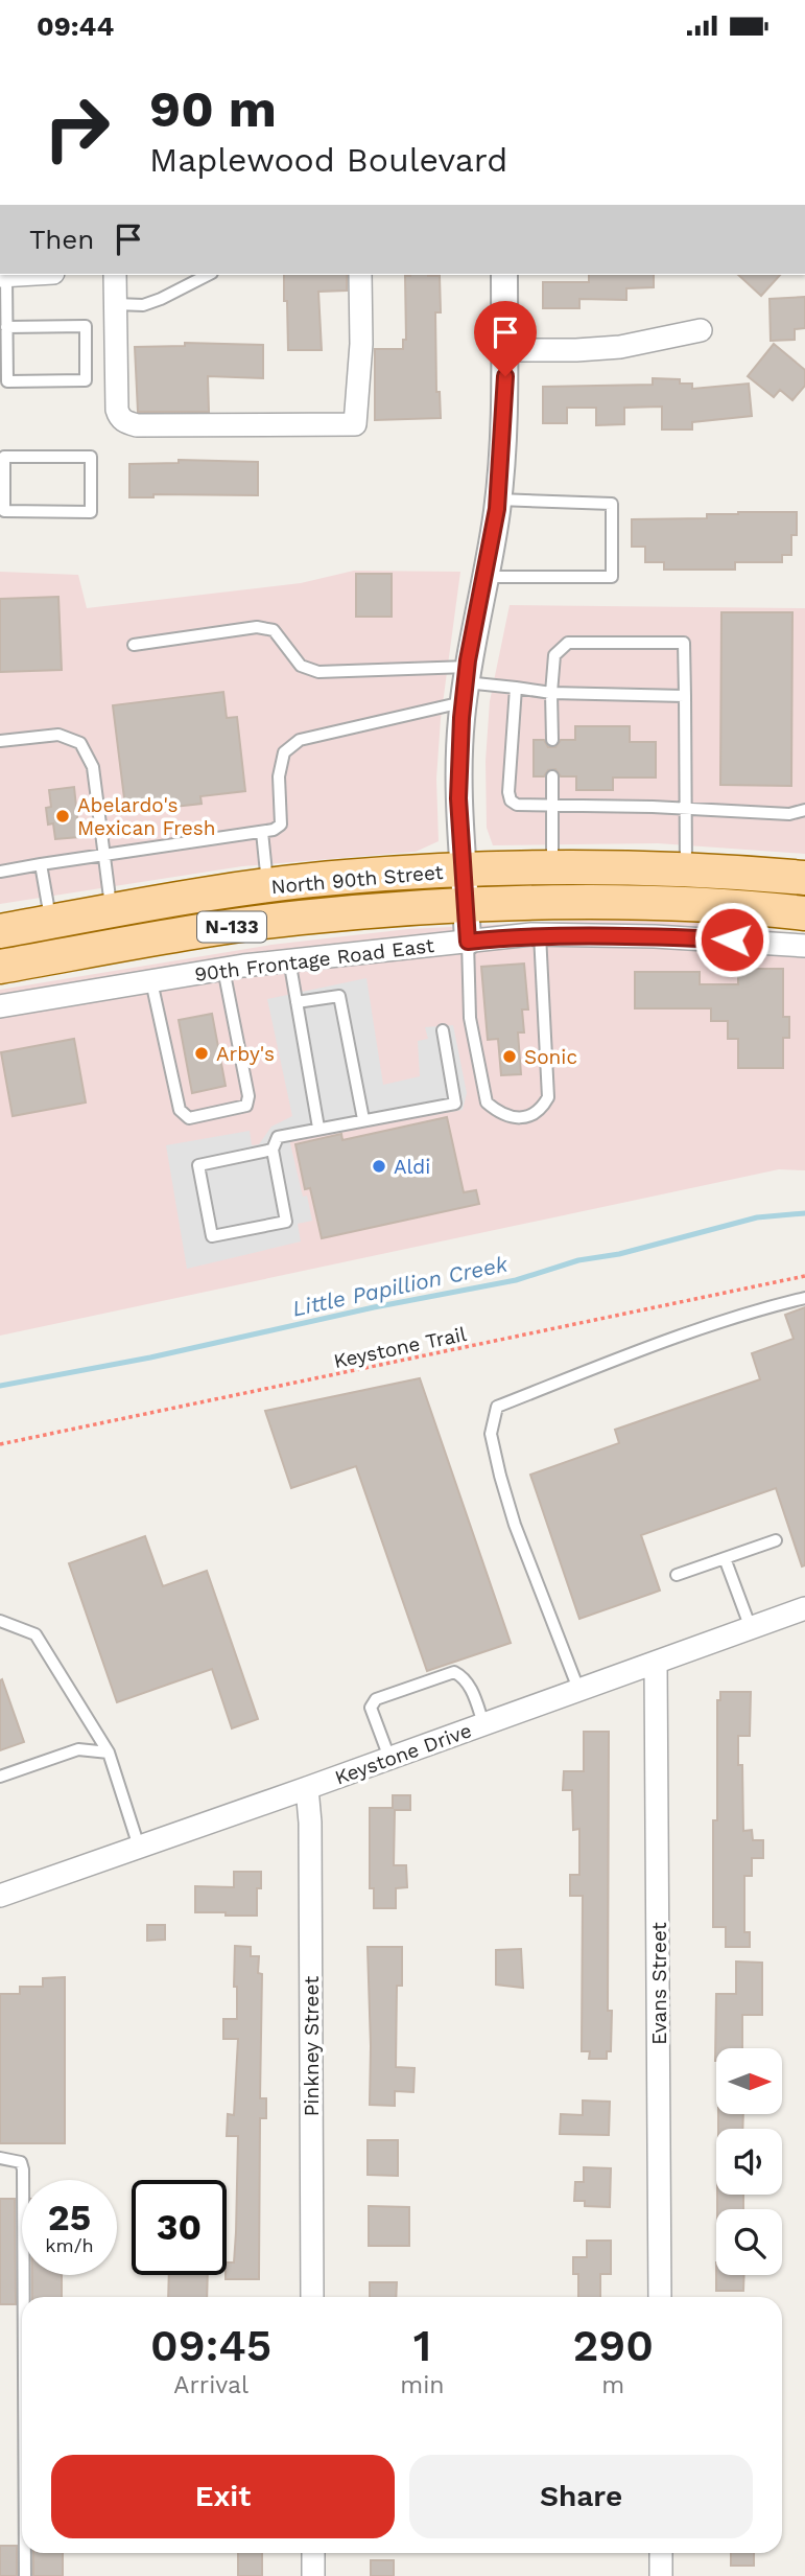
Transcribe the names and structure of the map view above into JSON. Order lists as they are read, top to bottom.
{
  "streets": {
    "main road": ["North 90th Street", "N-133"],
    "street": [
      "90th Frontage Road East",
      "Keystone Drive",
      "Evans Street",
      "Pinkney Street"
    ],
    "path": ["Keystone Trail"]
  },
  "crossings": [
    ["Keystone Drive", "Evans Street"],
    ["Keystone Drive", "Pinkney Street"]
  ],
  "water": ["Little Papillion Creek"],
  "places": [
    "Abelardo's Mexican Fresh",
    "Arby's",
    "Sonic",
    "Aldi"
  ],
  "north": "right",
  "page": {
    "status": "09:44",
    "turn": ["90 m", "Maplewood Boulevard"],
    "then": "Then",
    "speed": "25 km/h",
    "limit": "30",
    "eta": [
      "09:45",
      "Arrival",
      "1",
      "min",
      "290",
      "m"
    ],
    "buttons": ["Exit", "Share"]
  }
}
